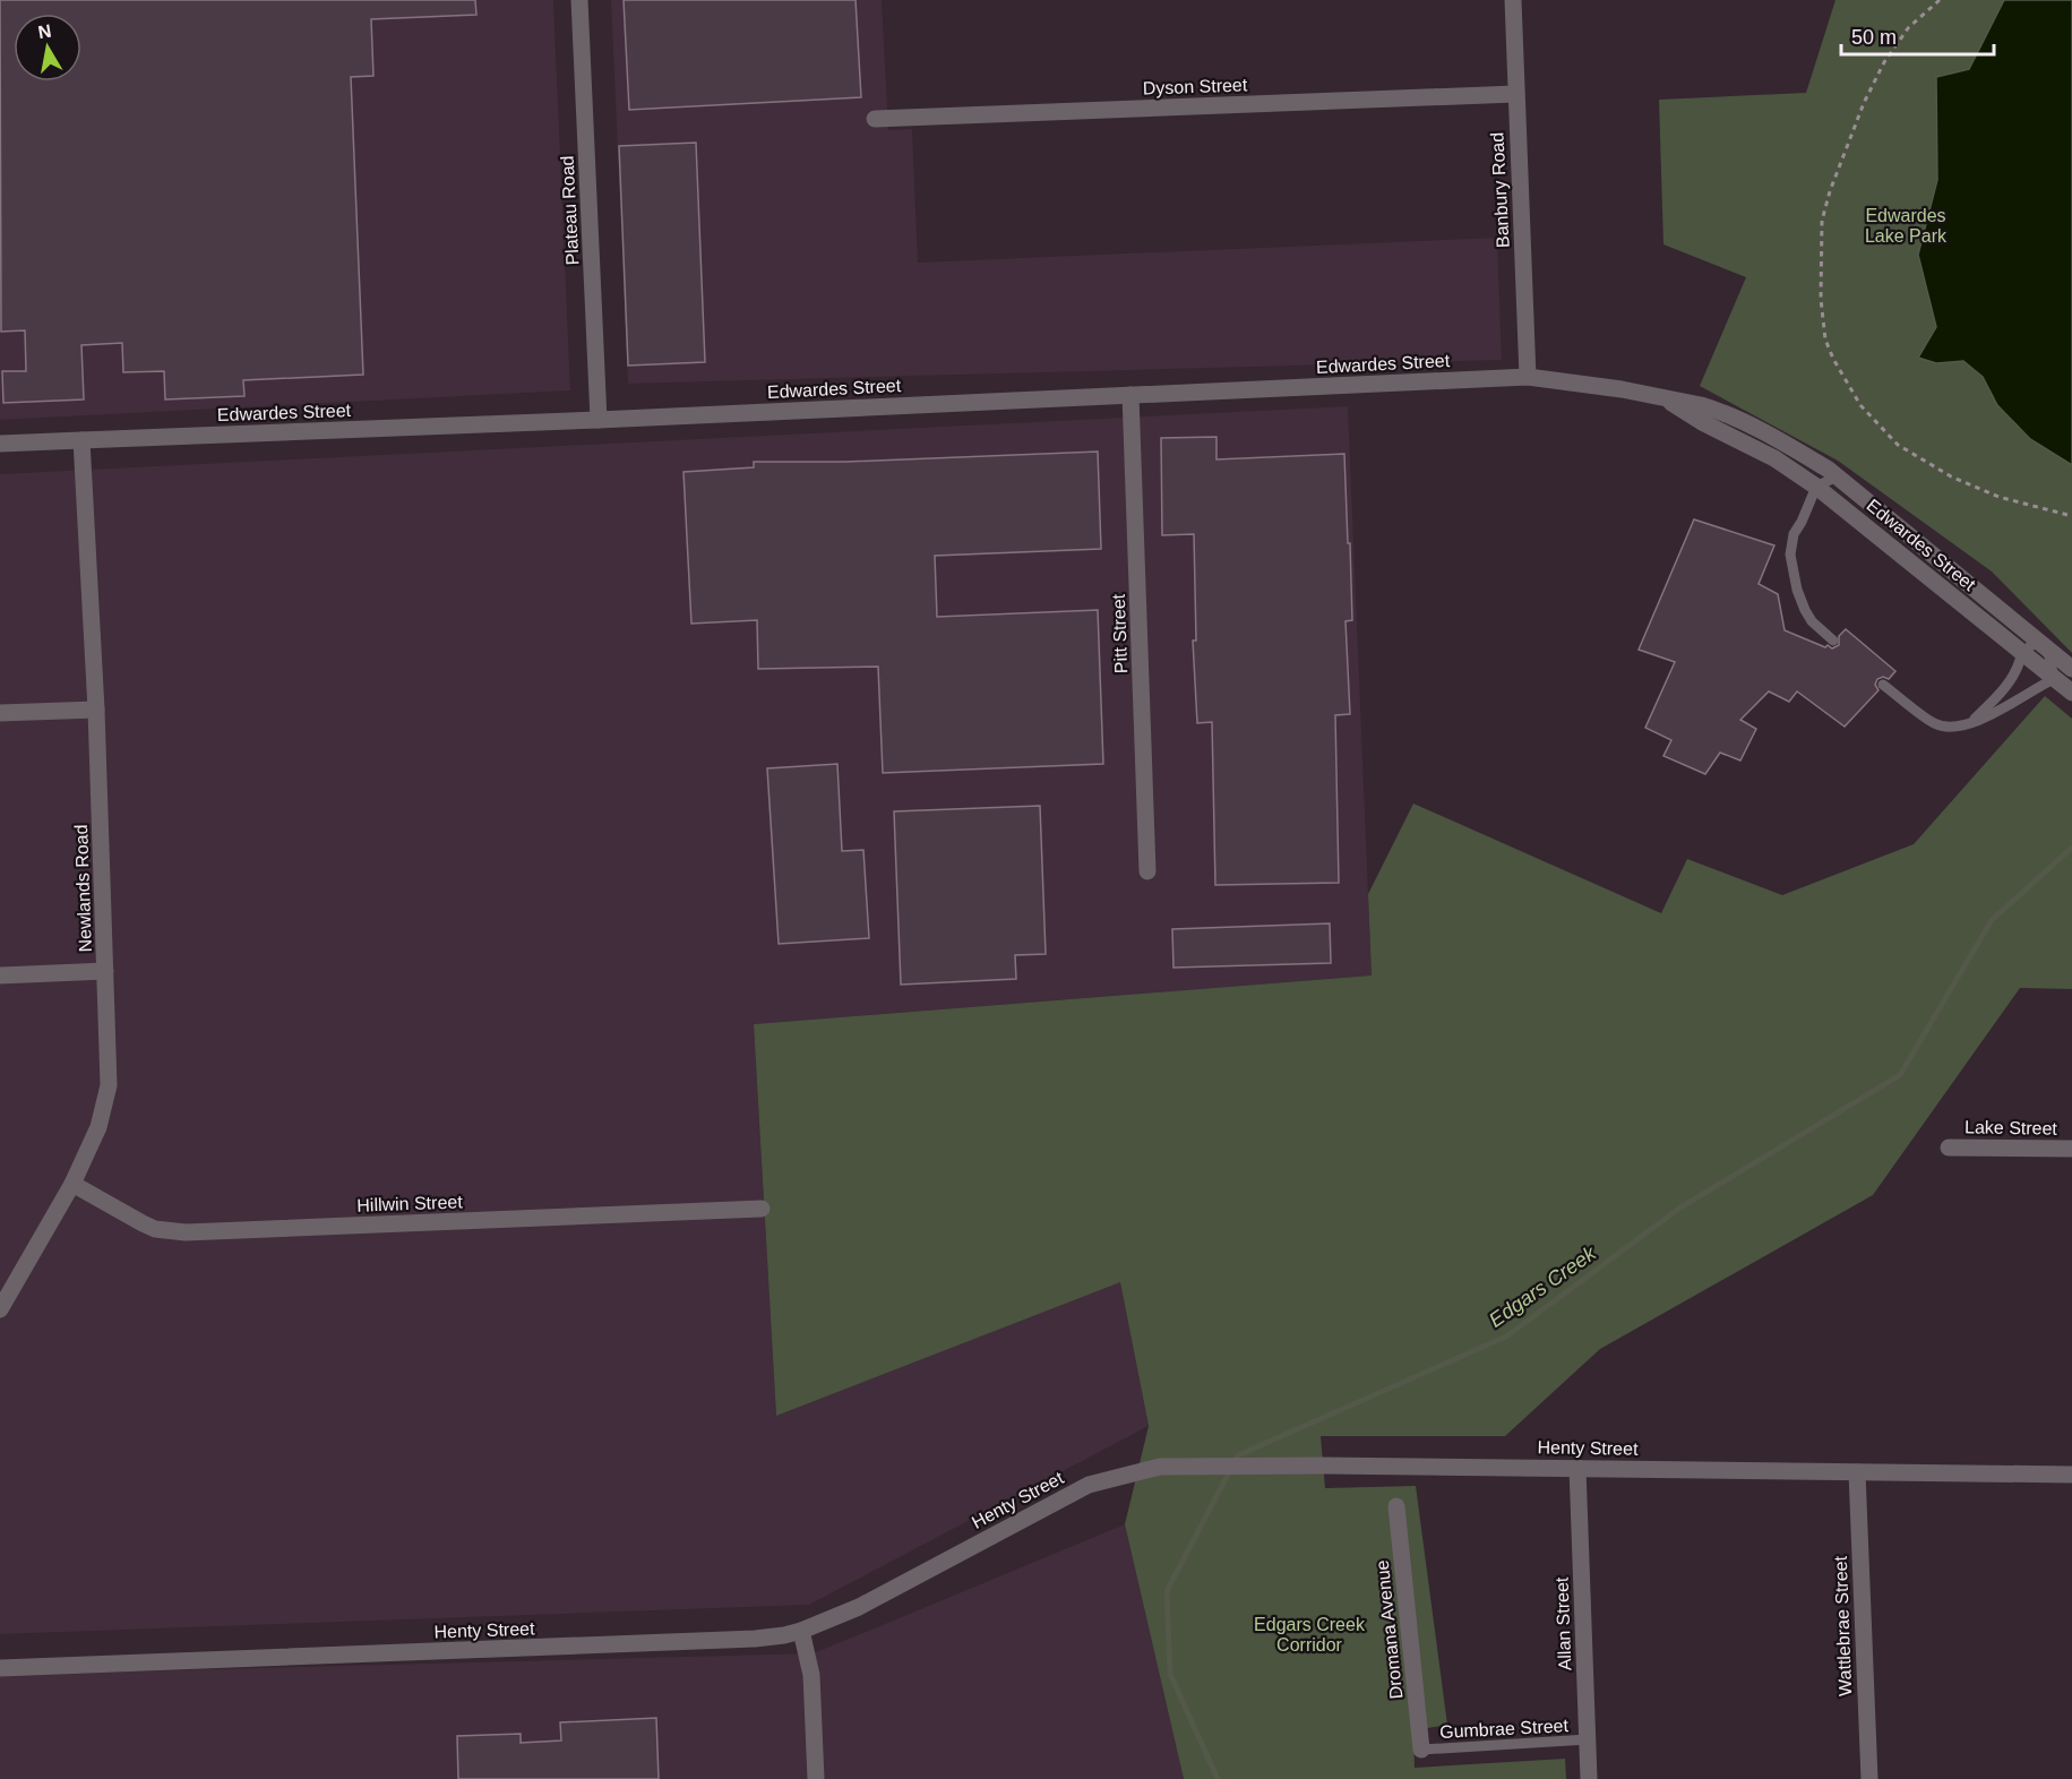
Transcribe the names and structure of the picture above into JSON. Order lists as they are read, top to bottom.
{
  "streets": {
    "street": [
      "Dyson Street",
      "Banbury Road",
      "Plateau Road",
      "Edwardes Street",
      "Pitt Street",
      "Newlands Road",
      "Lake Street",
      "Hillwin Street",
      "Henty Street",
      "Allan Street",
      "Wattlebrae Street",
      "Dromana Avenue"
    ],
    "lane": ["Gumbrae Street"]
  },
  "crossings": [
    ["Dyson Street", "Banbury Road"],
    ["Banbury Road", "Edwardes Street"],
    ["Plateau Road", "Edwardes Street"],
    ["Edwardes Street", "Pitt Street"],
    ["Edwardes Street", "Newlands Road"],
    ["Newlands Road", "Hillwin Street"],
    ["Henty Street", "Allan Street"],
    ["Henty Street", "Wattlebrae Street"],
    ["Allan Street", "Gumbrae Street"],
    ["Dromana Avenue", "Gumbrae Street"]
  ],
  "water": ["Edgars Creek"],
  "parks": ["Edwardes Lake Park", "Edgars Creek Corridor"],
  "scale_bar": "50 m",
  "north": "top"
}
